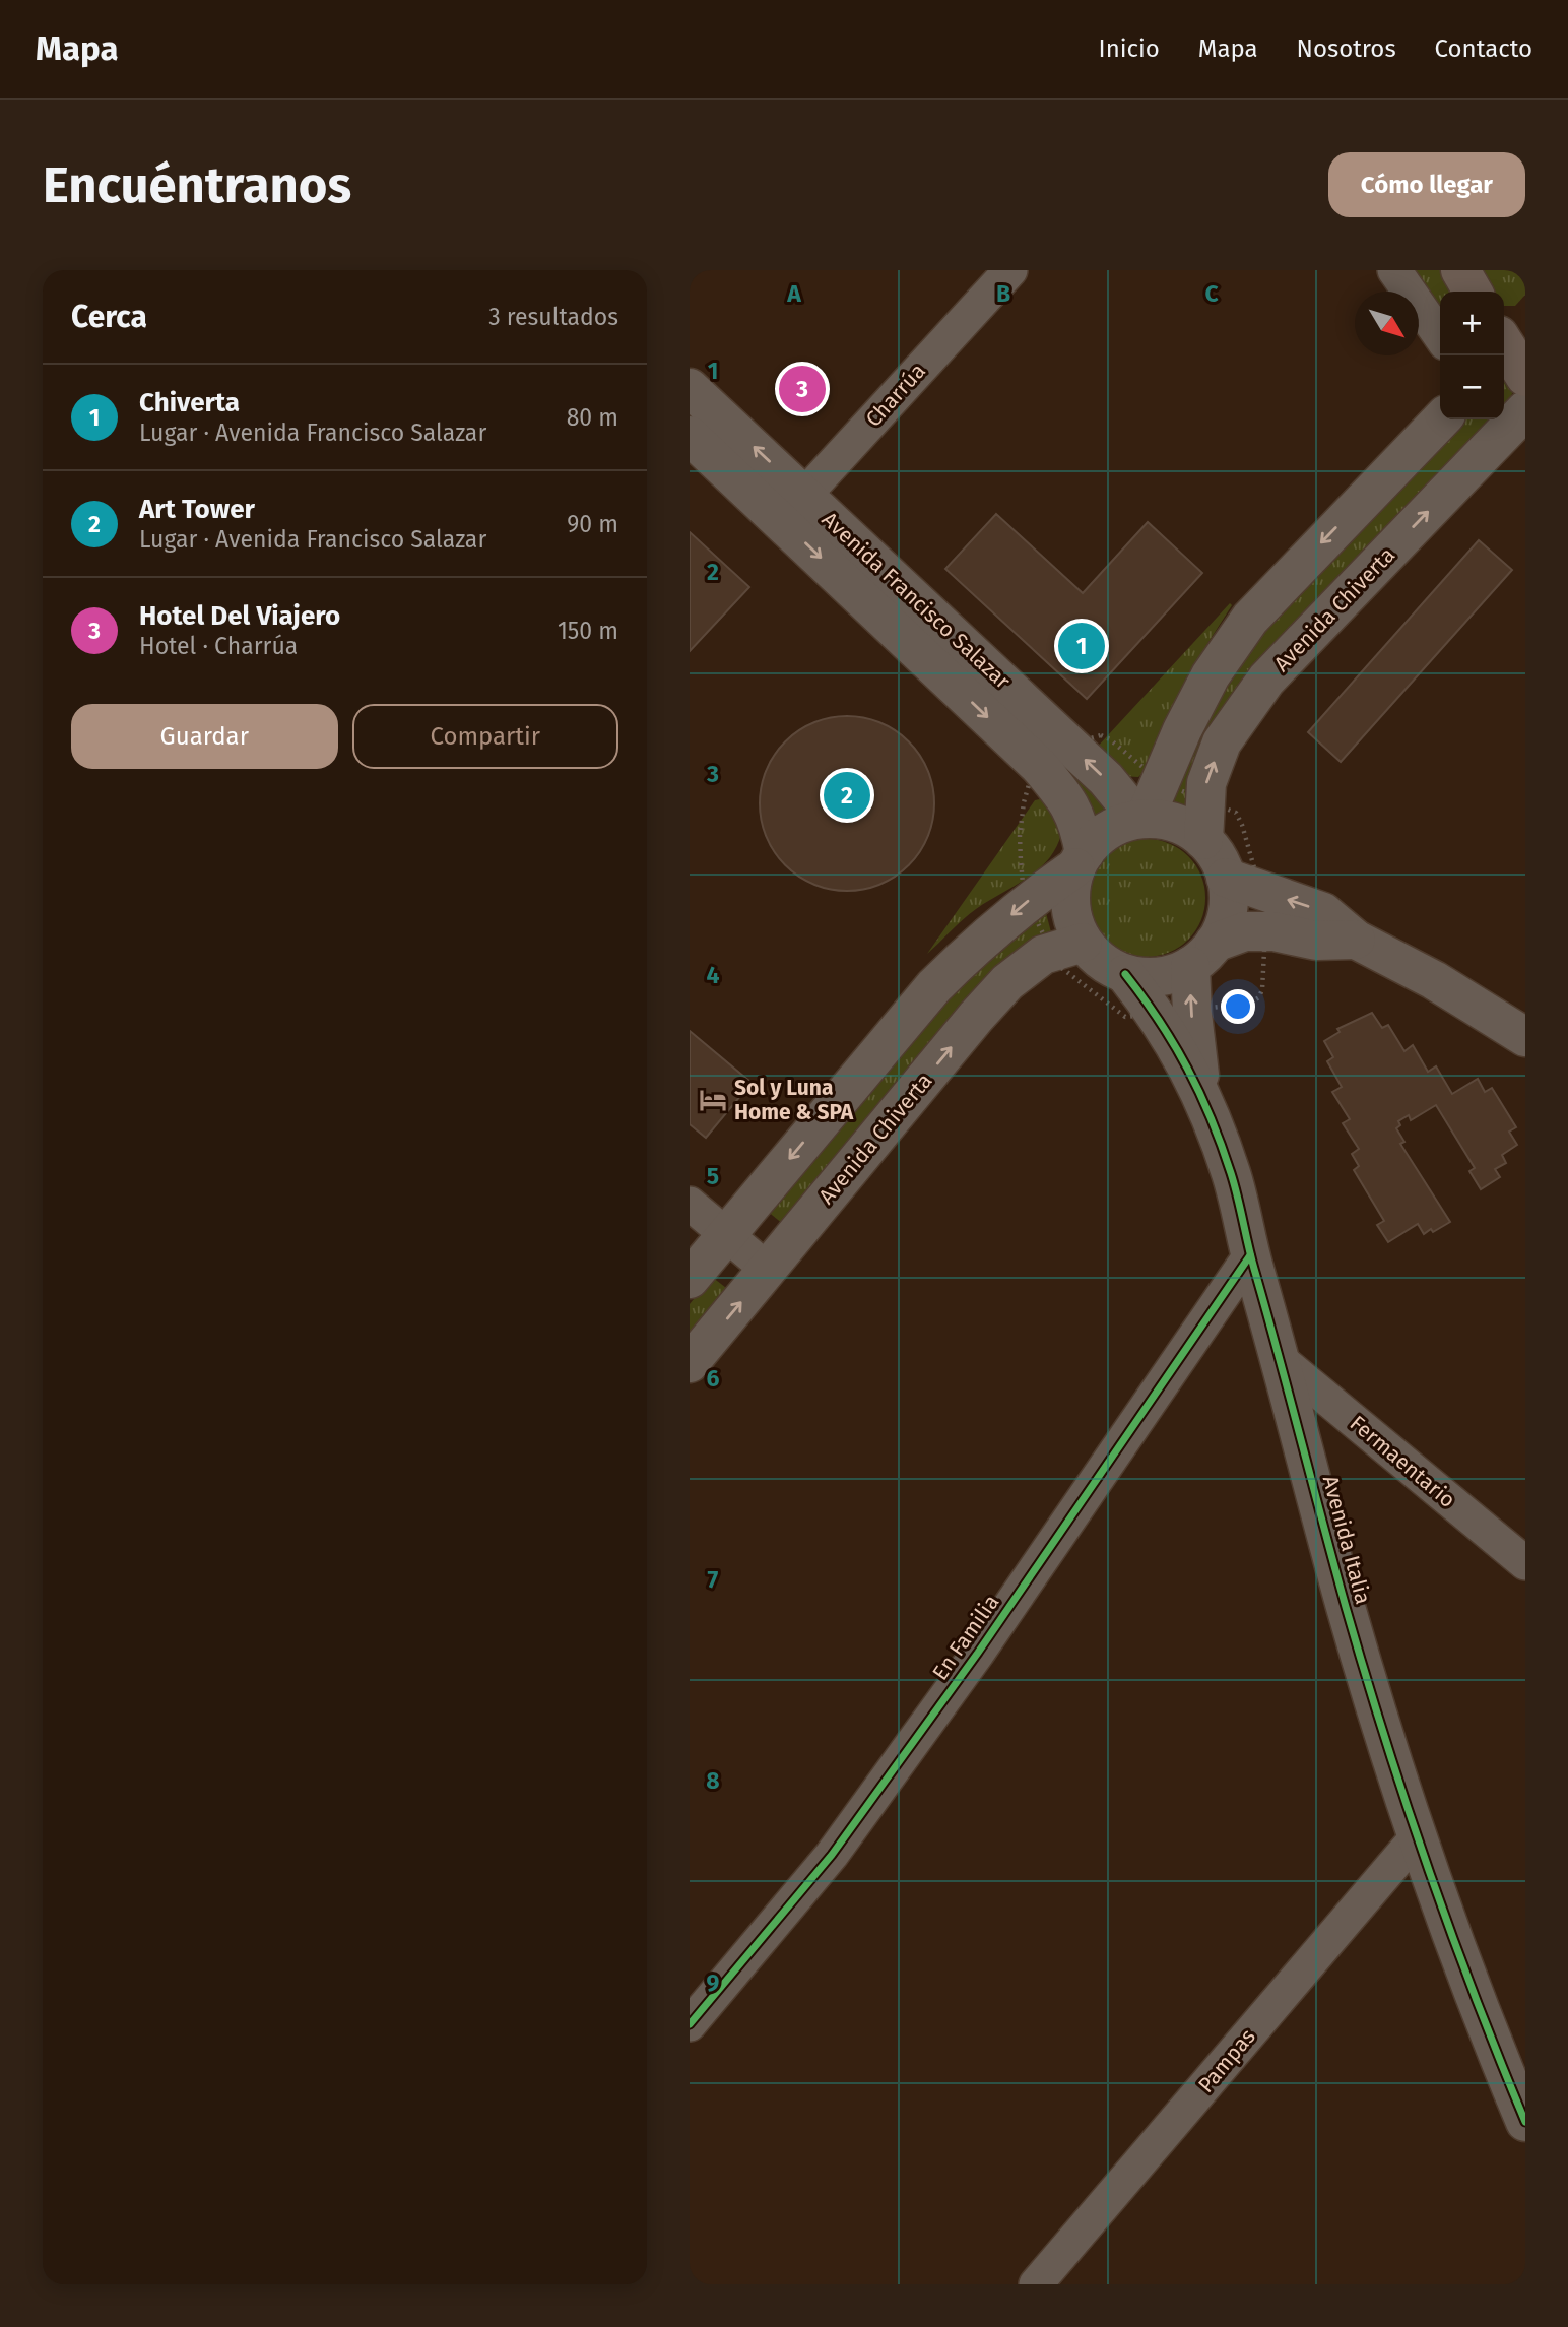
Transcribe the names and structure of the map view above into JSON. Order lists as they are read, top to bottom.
{
  "streets": {
    "street": [
      "Charrúa",
      "Avenida Francisco Salazar",
      "Avenida Chiverta",
      "Fermaentario",
      "Avenida Italia",
      "En Familia",
      "Pampas"
    ]
  },
  "crossings": [
    ["Charrúa", "Avenida Francisco Salazar"],
    ["Avenida Francisco Salazar", "Avenida Chiverta"],
    ["Avenida Francisco Salazar", "Avenida Italia"],
    ["Avenida Chiverta", "Avenida Italia"],
    ["Fermaentario", "Avenida Italia"],
    ["Avenida Italia", "En Familia"],
    ["Avenida Italia", "Pampas"]
  ],
  "places": {
    "hotel": ["Sol y Luna Home & SPA"]
  },
  "north": "bottom right",
  "page": {
    "header": "Mapa",
    "nav": [
      "Inicio",
      "Mapa",
      "Nosotros",
      "Contacto"
    ],
    "buttons": [
      "Cómo llegar",
      ["Guardar", "Compartir"]
    ],
    "title": "Encuéntranos",
    "heading": ["Cerca", "3 resultados"],
    "map_buttons": ["+", "−"],
    "pins": ["3", "1", "2"],
    "list": [
      {
        "mark": "1",
        "name": "Chiverta",
        "note": "Lugar · Avenida Francisco Salazar",
        "value": "80 m"
      },
      {
        "mark": "2",
        "name": "Art Tower",
        "note": "Lugar · Avenida Francisco Salazar",
        "value": "90 m"
      },
      {
        "mark": "3",
        "name": "Hotel Del Viajero",
        "note": "Hotel · Charrúa",
        "value": "150 m"
      }
    ]
  },
  "grid": {
    "columns": ["A", "B", "C"],
    "rows": [
      "1",
      "2",
      "3",
      "4",
      "5",
      "6",
      "7",
      "8",
      "9"
    ]
  }
}
